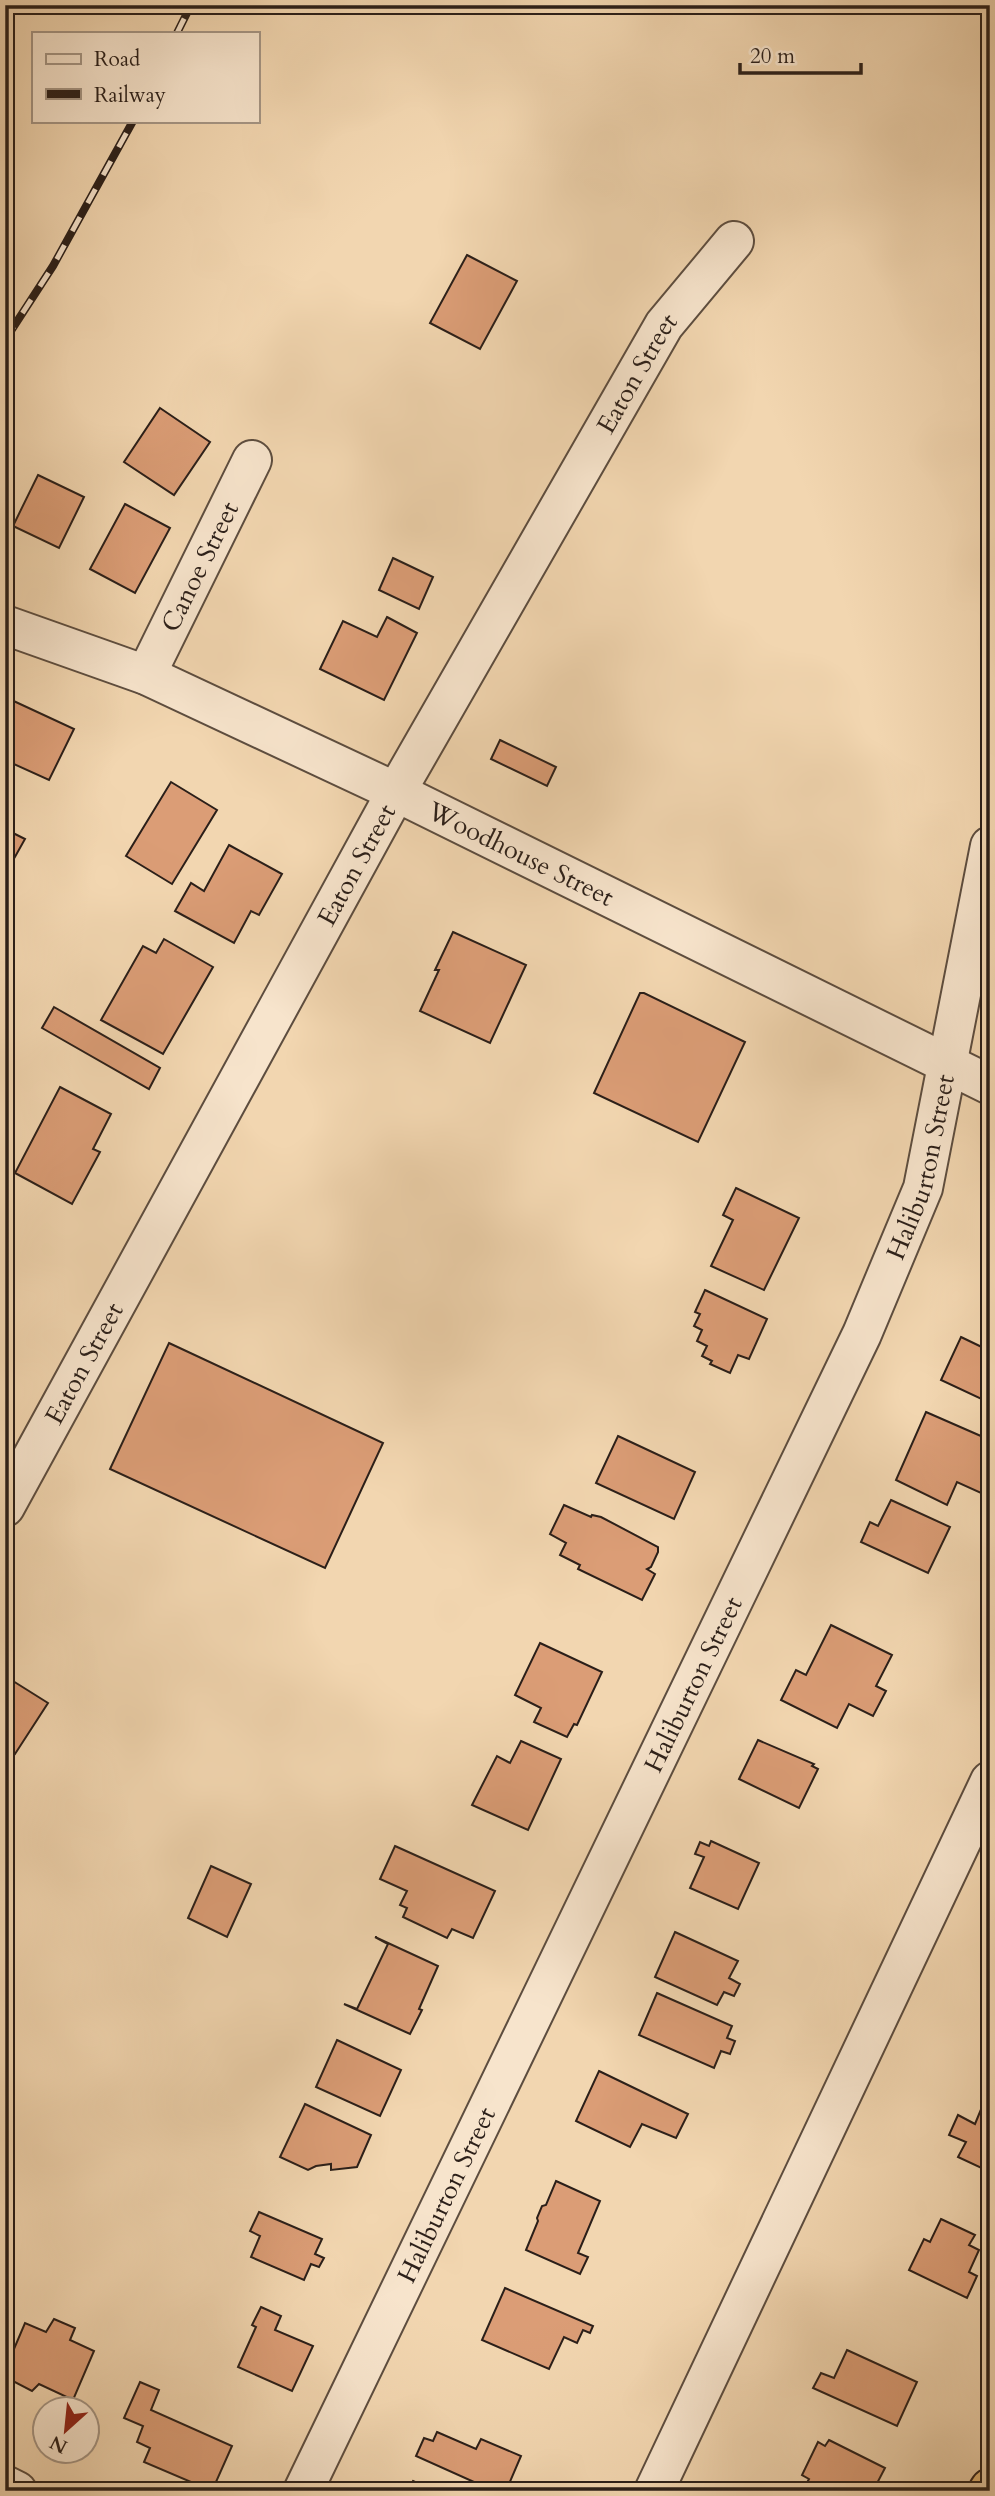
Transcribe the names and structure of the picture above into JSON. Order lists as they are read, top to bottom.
{
  "streets": {
    "street": [
      "Eaton Street",
      "Canoe Street",
      "Woodhouse Street",
      "Haliburton Street"
    ]
  },
  "crossings": [
    ["Eaton Street", "Woodhouse Street"],
    ["Canoe Street", "Woodhouse Street"],
    ["Woodhouse Street", "Haliburton Street"]
  ],
  "legend": ["Road", "Railway"],
  "scale_bar": "20 m",
  "north": "bottom left"
}
